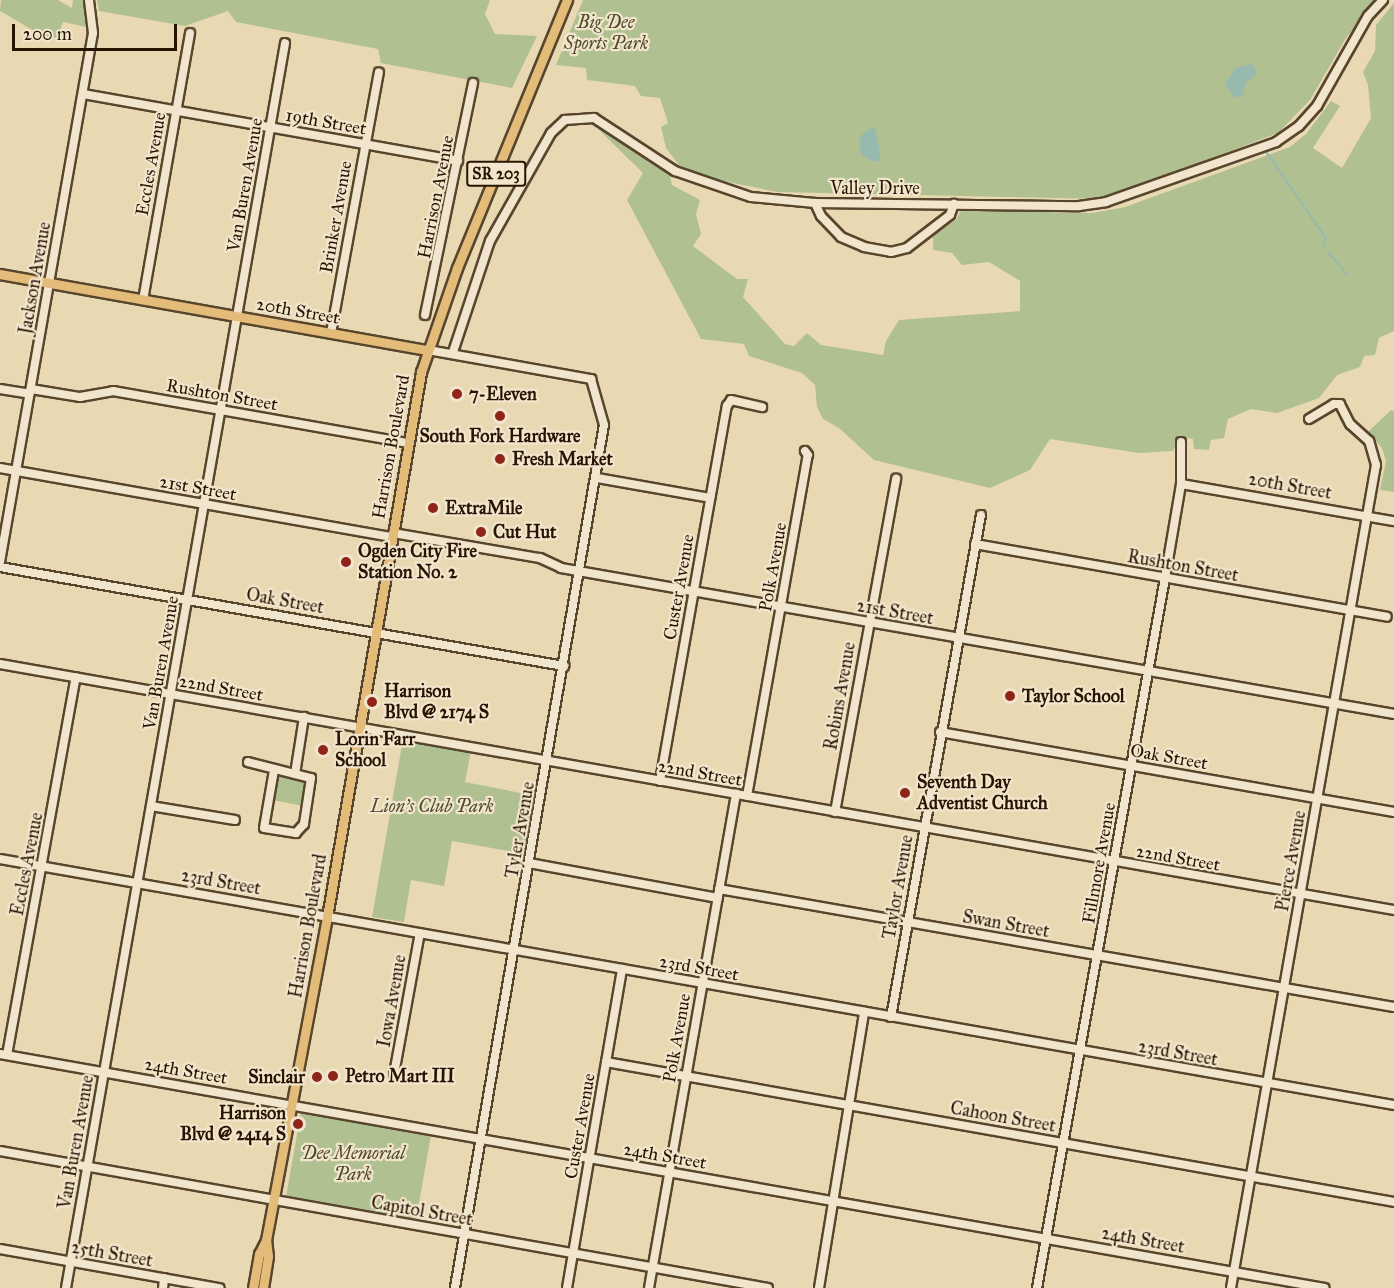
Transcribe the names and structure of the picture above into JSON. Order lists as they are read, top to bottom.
{
  "streets": {
    "main road": ["SR 203", "20th Street", "Harrison Boulevard"],
    "street": [
      "19th Street",
      "Eccles Avenue",
      "Van Buren Avenue",
      "Valley Drive",
      "Harrison Avenue",
      "Brinker Avenue",
      "Jackson Avenue",
      "Rushton Street",
      "21st Street",
      "Polk Avenue",
      "Custer Avenue",
      "Oak Street",
      "22nd Street",
      "Robins Avenue",
      "Tyler Avenue",
      "Pierce Avenue",
      "Fillmore Avenue",
      "23rd Street",
      "Taylor Avenue",
      "Swan Street",
      "Iowa Avenue",
      "24th Street",
      "Cahoon Street",
      "Capitol Street",
      "25th Street"
    ]
  },
  "crossings": [
    ["19th Street", "Eccles Avenue"],
    ["19th Street", "Van Buren Avenue"],
    ["19th Street", "Harrison Avenue"],
    ["19th Street", "Brinker Avenue"],
    ["19th Street", "Jackson Avenue"],
    ["Eccles Avenue", "20th Street"],
    ["Eccles Avenue", "22nd Street"],
    ["Eccles Avenue", "23rd Street"],
    ["Eccles Avenue", "24th Street"],
    ["Van Buren Avenue", "20th Street"],
    ["Van Buren Avenue", "Rushton Street"],
    ["Van Buren Avenue", "21st Street"],
    ["Van Buren Avenue", "Oak Street"],
    ["Van Buren Avenue", "22nd Street"],
    ["Van Buren Avenue", "23rd Street"],
    ["Van Buren Avenue", "24th Street"],
    ["Van Buren Avenue", "Capitol Street"],
    ["Van Buren Avenue", "25th Street"],
    ["Valley Drive", "20th Street"],
    ["Brinker Avenue", "20th Street"],
    ["Jackson Avenue", "20th Street"],
    ["Jackson Avenue", "Rushton Street"],
    ["Jackson Avenue", "21st Street"],
    ["20th Street", "Harrison Boulevard"],
    ["20th Street", "Tyler Avenue"],
    ["20th Street", "Pierce Avenue"],
    ["20th Street", "Fillmore Avenue"],
    ["Rushton Street", "Harrison Boulevard"],
    ["Rushton Street", "Pierce Avenue"],
    ["Rushton Street", "Fillmore Avenue"],
    ["Rushton Street", "Taylor Avenue"],
    ["Harrison Boulevard", "21st Street"],
    ["Harrison Boulevard", "Oak Street"],
    ["Harrison Boulevard", "22nd Street"],
    ["Harrison Boulevard", "23rd Street"],
    ["Harrison Boulevard", "24th Street"],
    ["Harrison Boulevard", "Capitol Street"],
    ["21st Street", "Polk Avenue"],
    ["21st Street", "Custer Avenue"],
    ["21st Street", "Robins Avenue"],
    ["21st Street", "Tyler Avenue"],
    ["21st Street", "Pierce Avenue"],
    ["21st Street", "Fillmore Avenue"],
    ["21st Street", "Taylor Avenue"],
    ["Polk Avenue", "22nd Street"],
    ["Polk Avenue", "23rd Street"],
    ["Polk Avenue", "Swan Street"],
    ["Polk Avenue", "24th Street"],
    ["Polk Avenue", "Cahoon Street"],
    ["Polk Avenue", "Capitol Street"],
    ["Custer Avenue", "22nd Street"],
    ["Custer Avenue", "23rd Street"],
    ["Custer Avenue", "24th Street"],
    ["Custer Avenue", "Cahoon Street"],
    ["Custer Avenue", "Capitol Street"],
    ["Oak Street", "Tyler Avenue"],
    ["Oak Street", "Pierce Avenue"],
    ["Oak Street", "Fillmore Avenue"],
    ["Oak Street", "Taylor Avenue"],
    ["22nd Street", "Robins Avenue"],
    ["22nd Street", "Tyler Avenue"],
    ["22nd Street", "Pierce Avenue"],
    ["22nd Street", "Fillmore Avenue"],
    ["22nd Street", "Taylor Avenue"],
    ["Tyler Avenue", "23rd Street"],
    ["Tyler Avenue", "Swan Street"],
    ["Tyler Avenue", "24th Street"],
    ["Tyler Avenue", "Capitol Street"],
    ["Pierce Avenue", "23rd Street"],
    ["Pierce Avenue", "Swan Street"],
    ["Pierce Avenue", "24th Street"],
    ["Pierce Avenue", "Cahoon Street"],
    ["Fillmore Avenue", "23rd Street"],
    ["Fillmore Avenue", "Swan Street"],
    ["Fillmore Avenue", "24th Street"],
    ["Fillmore Avenue", "Cahoon Street"],
    ["23rd Street", "Taylor Avenue"],
    ["23rd Street", "Iowa Avenue"],
    ["Taylor Avenue", "Swan Street"]
  ],
  "parks": ["Big Dee Sports Park", "Lion's Club Park", "Dee Memorial Park"],
  "places": [
    "7-Eleven",
    "South Fork Hardware",
    "Fresh Market",
    "ExtraMile",
    "Cut Hut",
    "Ogden City Fire Station No. 2",
    "Taylor School",
    "Harrison Blvd @ 2174 S",
    "Lorin Farr School",
    "Seventh Day Adventist Church",
    "Petro Mart III",
    "Sinclair",
    "Harrison Blvd @ 2414 S"
  ],
  "scale_bar": "200 m"
}
